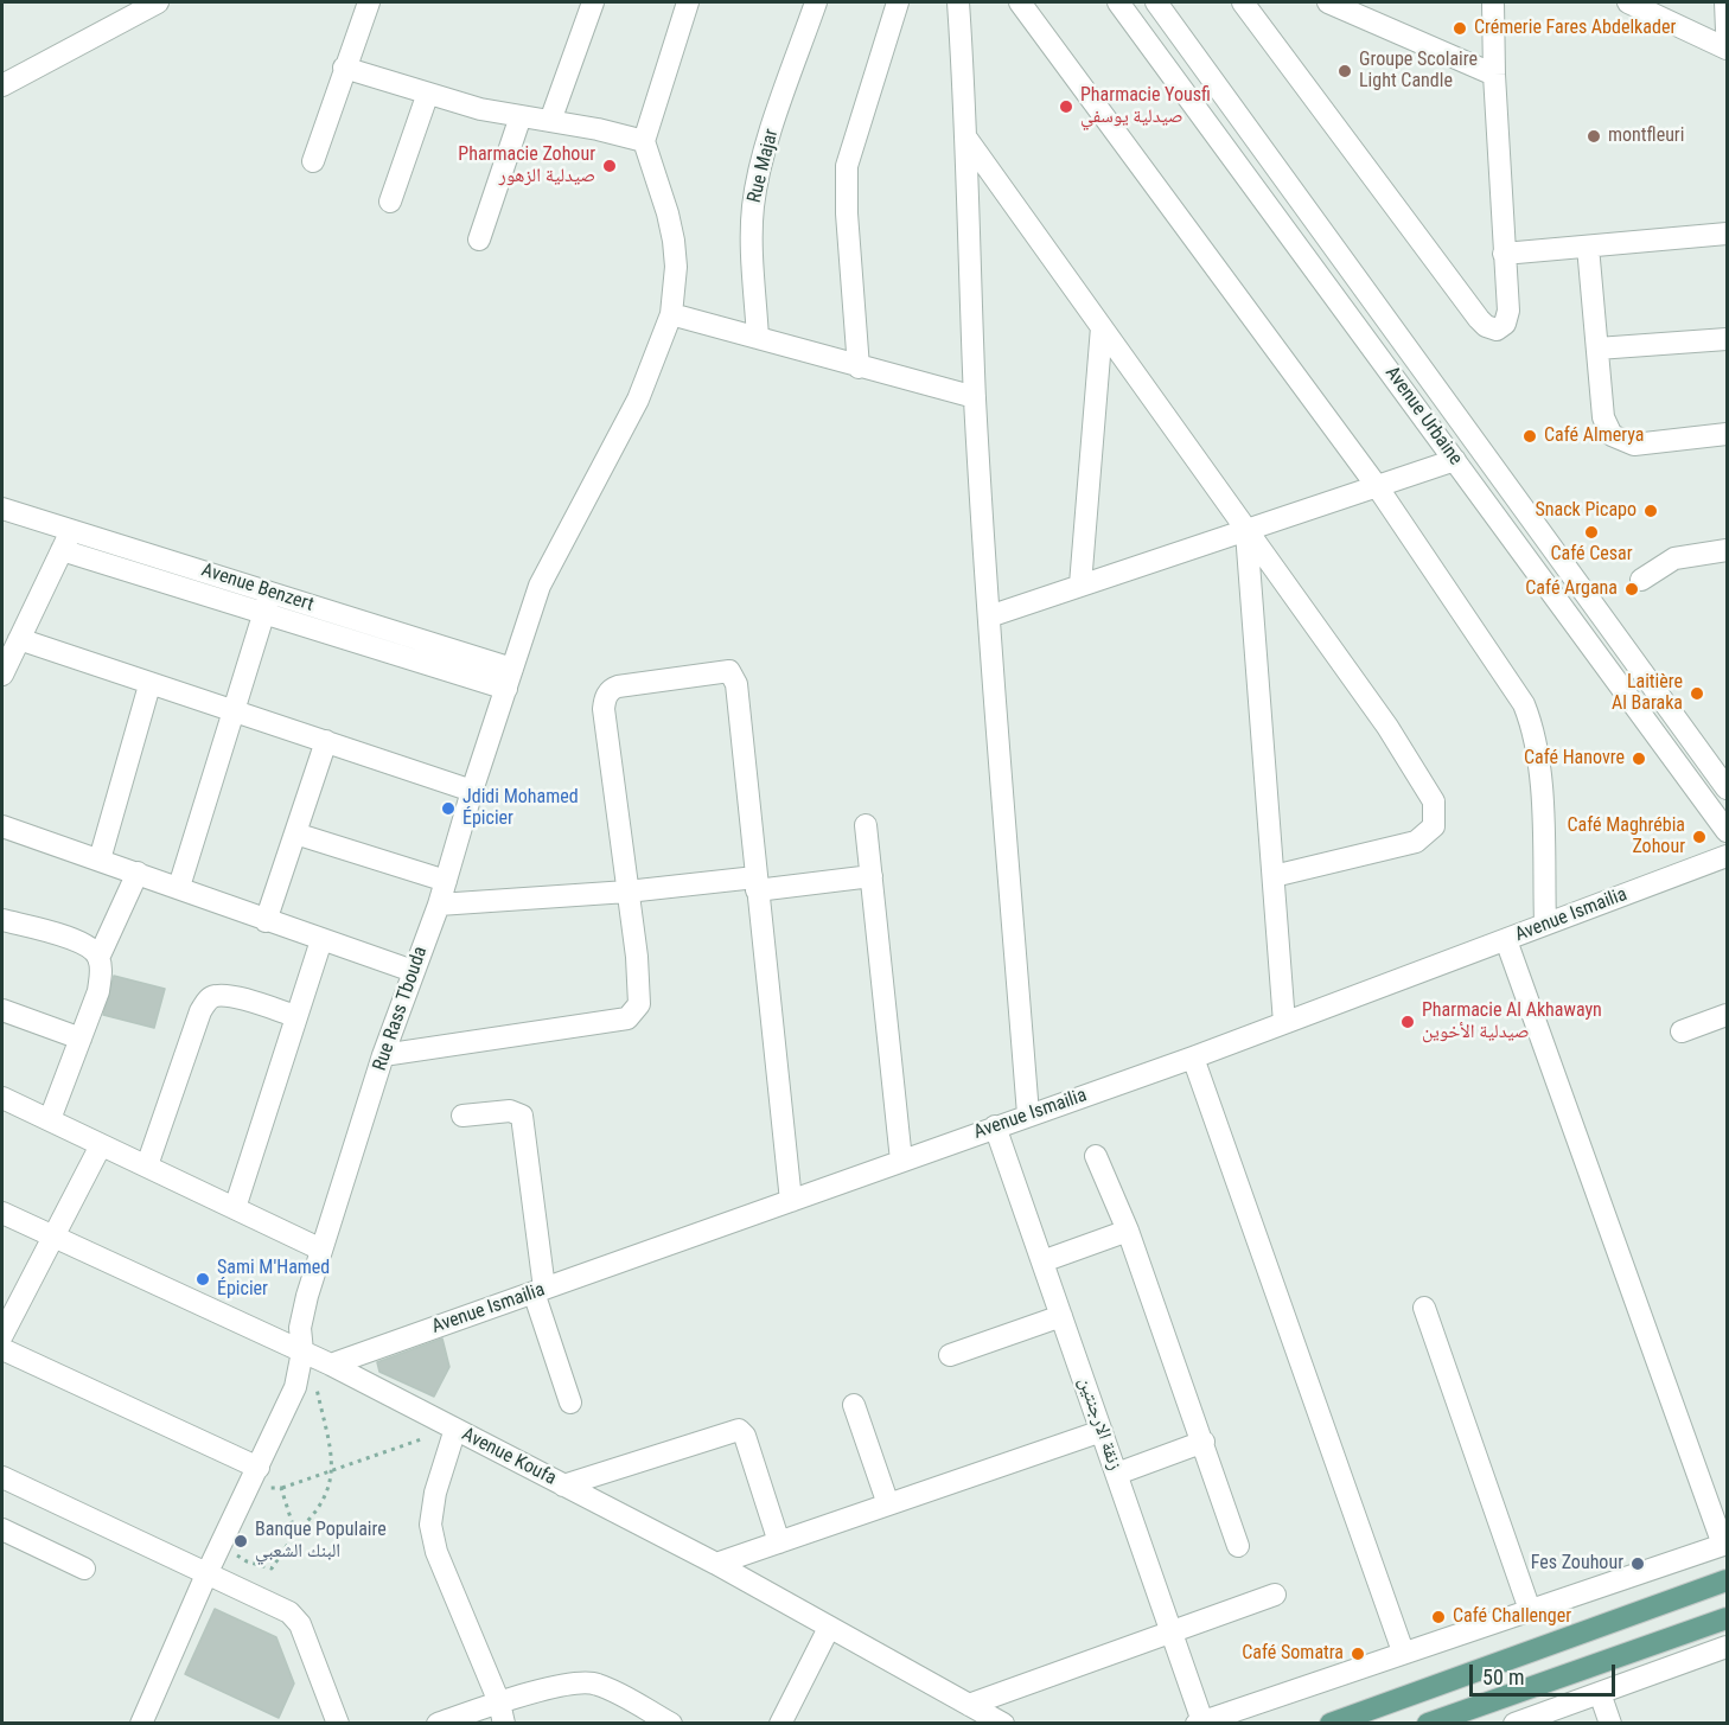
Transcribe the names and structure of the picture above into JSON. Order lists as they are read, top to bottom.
{
  "streets": {
    "street": [
      "Rue Majar",
      "Avenue Urbaine",
      "Avenue Benzert",
      "Avenue Ismailia",
      "Rue Rass Tbouda",
      "زنقة الارجنتين",
      "Avenue Koufa"
    ]
  },
  "crossings": [
    ["Avenue Benzert", "Rue Rass Tbouda"],
    ["Avenue Ismailia", "زنقة الارجنتين"],
    ["Avenue Ismailia", "Avenue Koufa"],
    ["Rue Rass Tbouda", "Avenue Koufa"]
  ],
  "places": [
    "Crémerie Fares Abdelkader",
    "Groupe Scolaire Light Candle",
    "Pharmacie Yousfi صيدلية يوسفي",
    "montfleuri",
    "Pharmacie Zohour صيدلية الزهور",
    "Café Almerya",
    "Snack Picapo",
    "Café Cesar",
    "Café Argana",
    "Laitière Al Baraka",
    "Café Hanovre",
    "Jdidi Mohamed Épicier",
    "Café Maghrébia Zohour",
    "Pharmacie Al Akhawayn صيدلية الأخوين",
    "Sami M'Hamed Épicier",
    "Banque Populaire البنك الشعبي",
    "Fes Zouhour",
    "Café Challenger",
    "Café Somatra"
  ],
  "scale_bar": "50 m"
}
